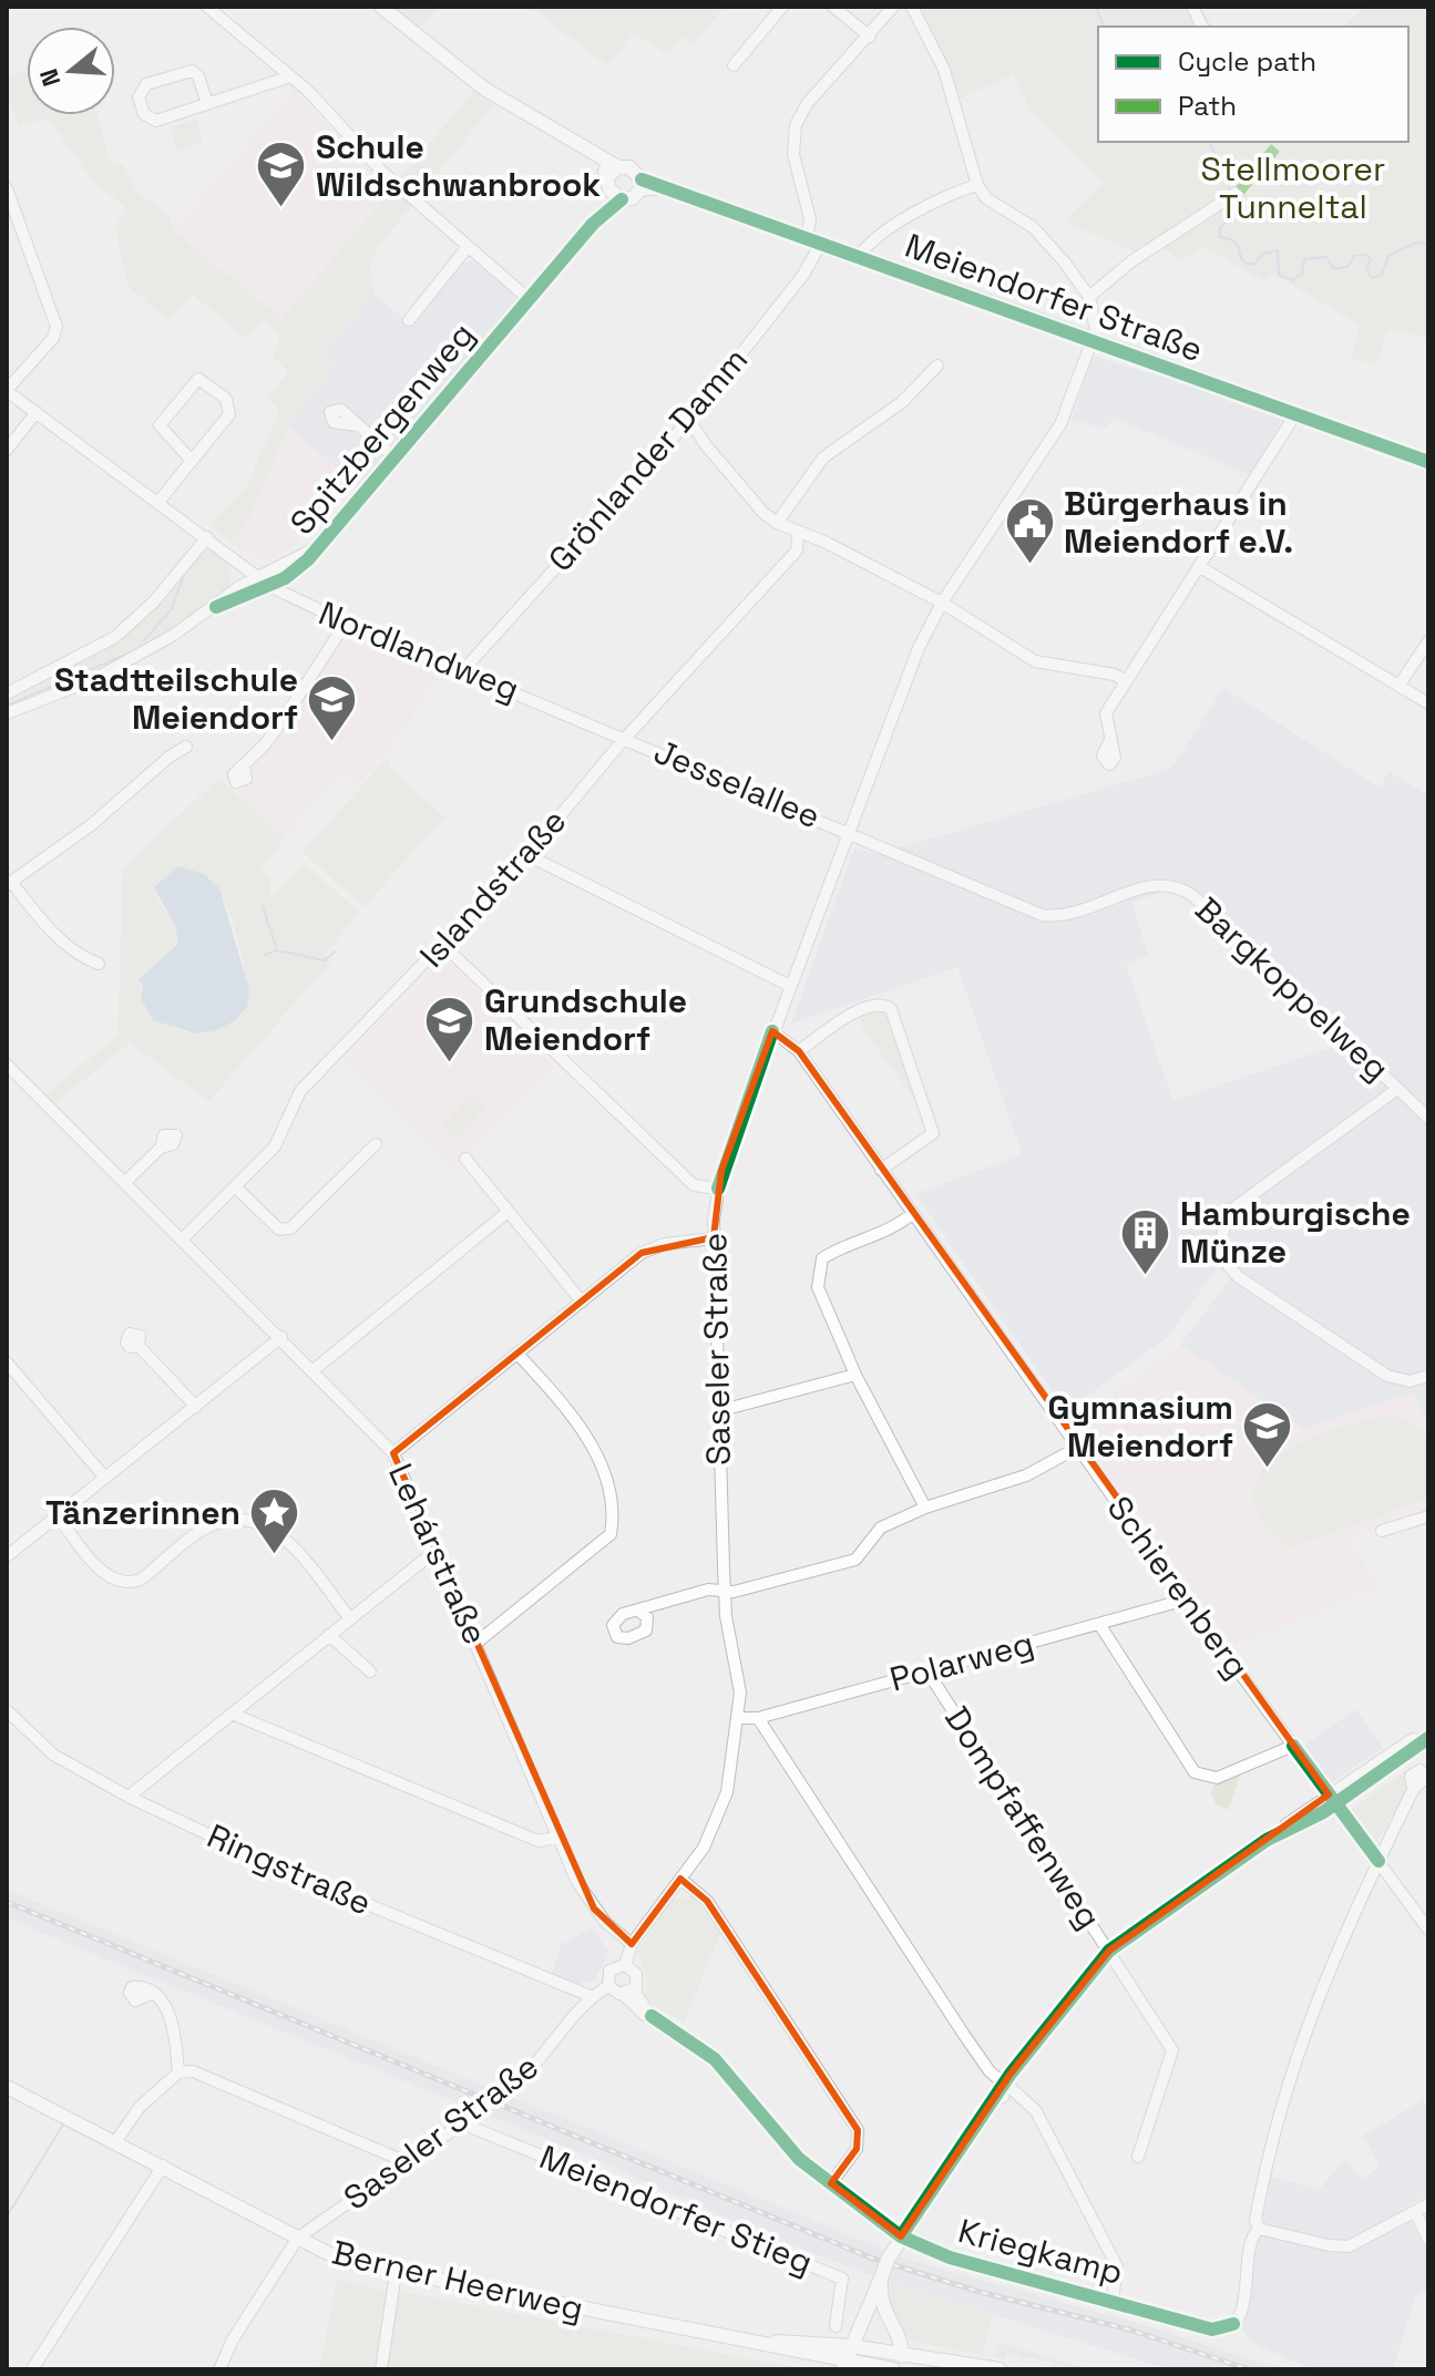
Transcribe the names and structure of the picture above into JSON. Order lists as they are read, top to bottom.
{
  "streets": {
    "main road": ["Meiendorfer Straße", "Berner Heerweg"],
    "street": [
      "Spitzbergenweg",
      "Grönlander Damm",
      "Nordlandweg",
      "Jesselallee",
      "Islandstraße",
      "Bargkoppelweg",
      "Saseler Straße",
      "Lehárstraße",
      "Schierenberg",
      "Polarweg",
      "Dompfaffenweg",
      "Ringstraße",
      "Meiendorfer Stieg",
      "Kriegkamp"
    ]
  },
  "crossings": [
    ["Meiendorfer Straße", "Grönlander Damm"],
    ["Meiendorfer Straße", "Saseler Straße"],
    ["Spitzbergenweg", "Nordlandweg"],
    ["Grönlander Damm", "Nordlandweg"],
    ["Nordlandweg", "Jesselallee"],
    ["Nordlandweg", "Islandstraße"],
    ["Jesselallee", "Islandstraße"],
    ["Jesselallee", "Bargkoppelweg"],
    ["Jesselallee", "Saseler Straße"],
    ["Islandstraße", "Lehárstraße"],
    ["Bargkoppelweg", "Saseler Straße"],
    ["Saseler Straße", "Lehárstraße"],
    ["Saseler Straße", "Schierenberg"],
    ["Saseler Straße", "Polarweg"],
    ["Saseler Straße", "Ringstraße"],
    ["Saseler Straße", "Meiendorfer Stieg"],
    ["Saseler Straße", "Berner Heerweg"],
    ["Schierenberg", "Polarweg"],
    ["Polarweg", "Dompfaffenweg"]
  ],
  "parks": ["Stellmoorer Tunneltal"],
  "places": {
    "school or university": [
      "Schule Wildschwanbrook",
      "Stadtteilschule Meiendorf",
      "Grundschule Meiendorf",
      "Gymnasium Meiendorf"
    ],
    "public building": ["Bürgerhaus in Meiendorf e.V."],
    "building": ["Hamburgische Münze"],
    "place": ["Tänzerinnen"]
  },
  "legend": ["Cycle path", "Path"],
  "north": "left"
}
